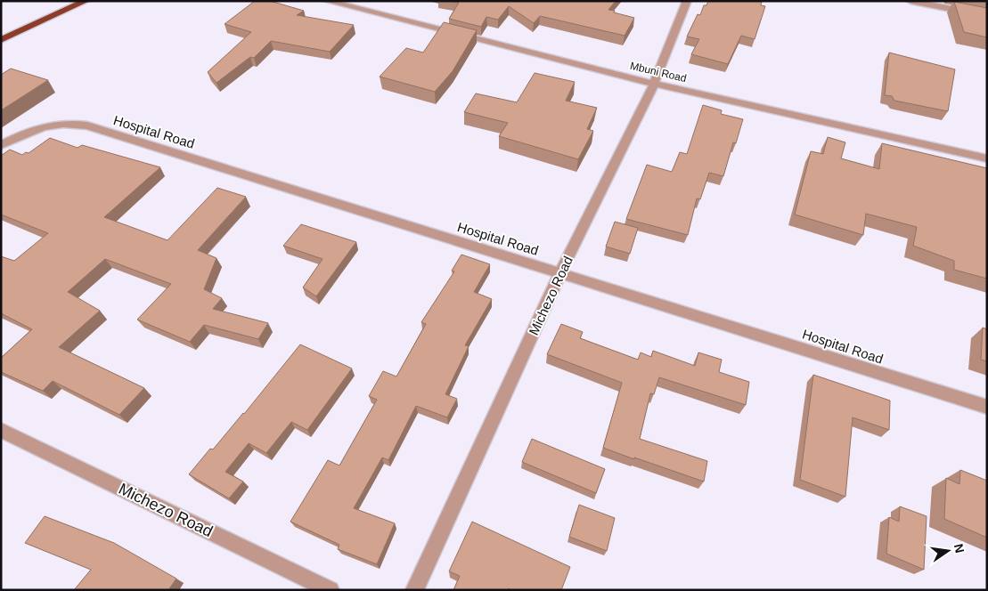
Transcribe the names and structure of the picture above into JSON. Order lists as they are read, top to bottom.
{
  "streets": {
    "street": ["Mbuni Road", "Hospital Road", "Michezo Road"]
  },
  "crossings": [
    ["Mbuni Road", "Michezo Road"],
    ["Hospital Road", "Michezo Road"]
  ],
  "north": "right"
}
